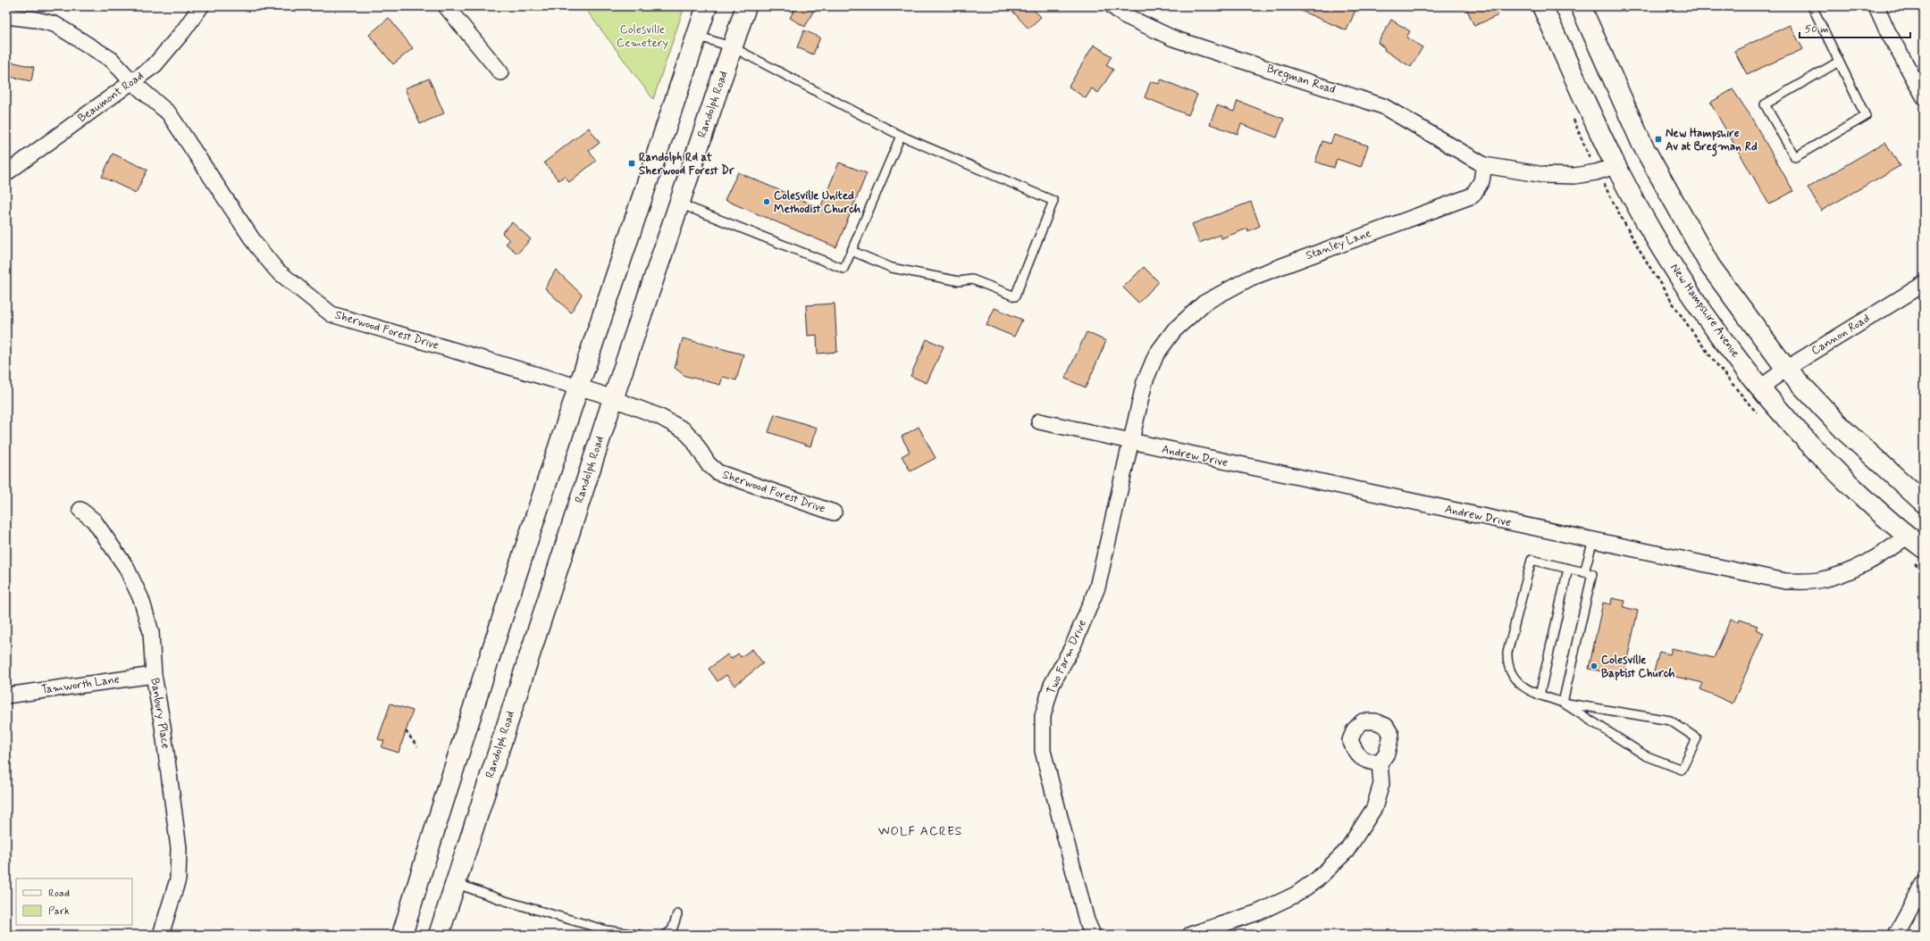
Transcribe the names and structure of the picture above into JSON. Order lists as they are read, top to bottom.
{
  "streets": {
    "main road": ["Randolph Road", "New Hampshire Avenue"],
    "street": [
      "Bregman Road",
      "Beaumont Road",
      "Stanley Lane",
      "Sherwood Forest Drive",
      "Cannon Road",
      "Andrew Drive",
      "Two Farm Drive",
      "Tamworth Lane",
      "Banbury Place"
    ]
  },
  "crossings": [
    ["Bregman Road", "Stanley Lane"],
    ["Beaumont Road", "Sherwood Forest Drive"],
    ["Randolph Road", "Sherwood Forest Drive"],
    ["Stanley Lane", "Andrew Drive"],
    ["Stanley Lane", "Two Farm Drive"],
    ["New Hampshire Avenue", "Cannon Road"],
    ["New Hampshire Avenue", "Andrew Drive"],
    ["Andrew Drive", "Two Farm Drive"],
    ["Tamworth Lane", "Banbury Place"]
  ],
  "districts": ["WOLF ACRES"],
  "parks": ["Colesville Cemetery"],
  "places": {
    "transit": ["New Hampshire Av at Bregman Rd", "Randolph Rd at Sherwood Forest Dr"],
    "other": ["Colesville United Methodist Church", "Colesville Baptist Church"]
  },
  "legend": ["Road", "Park"],
  "scale_bar": "50 m"
}
